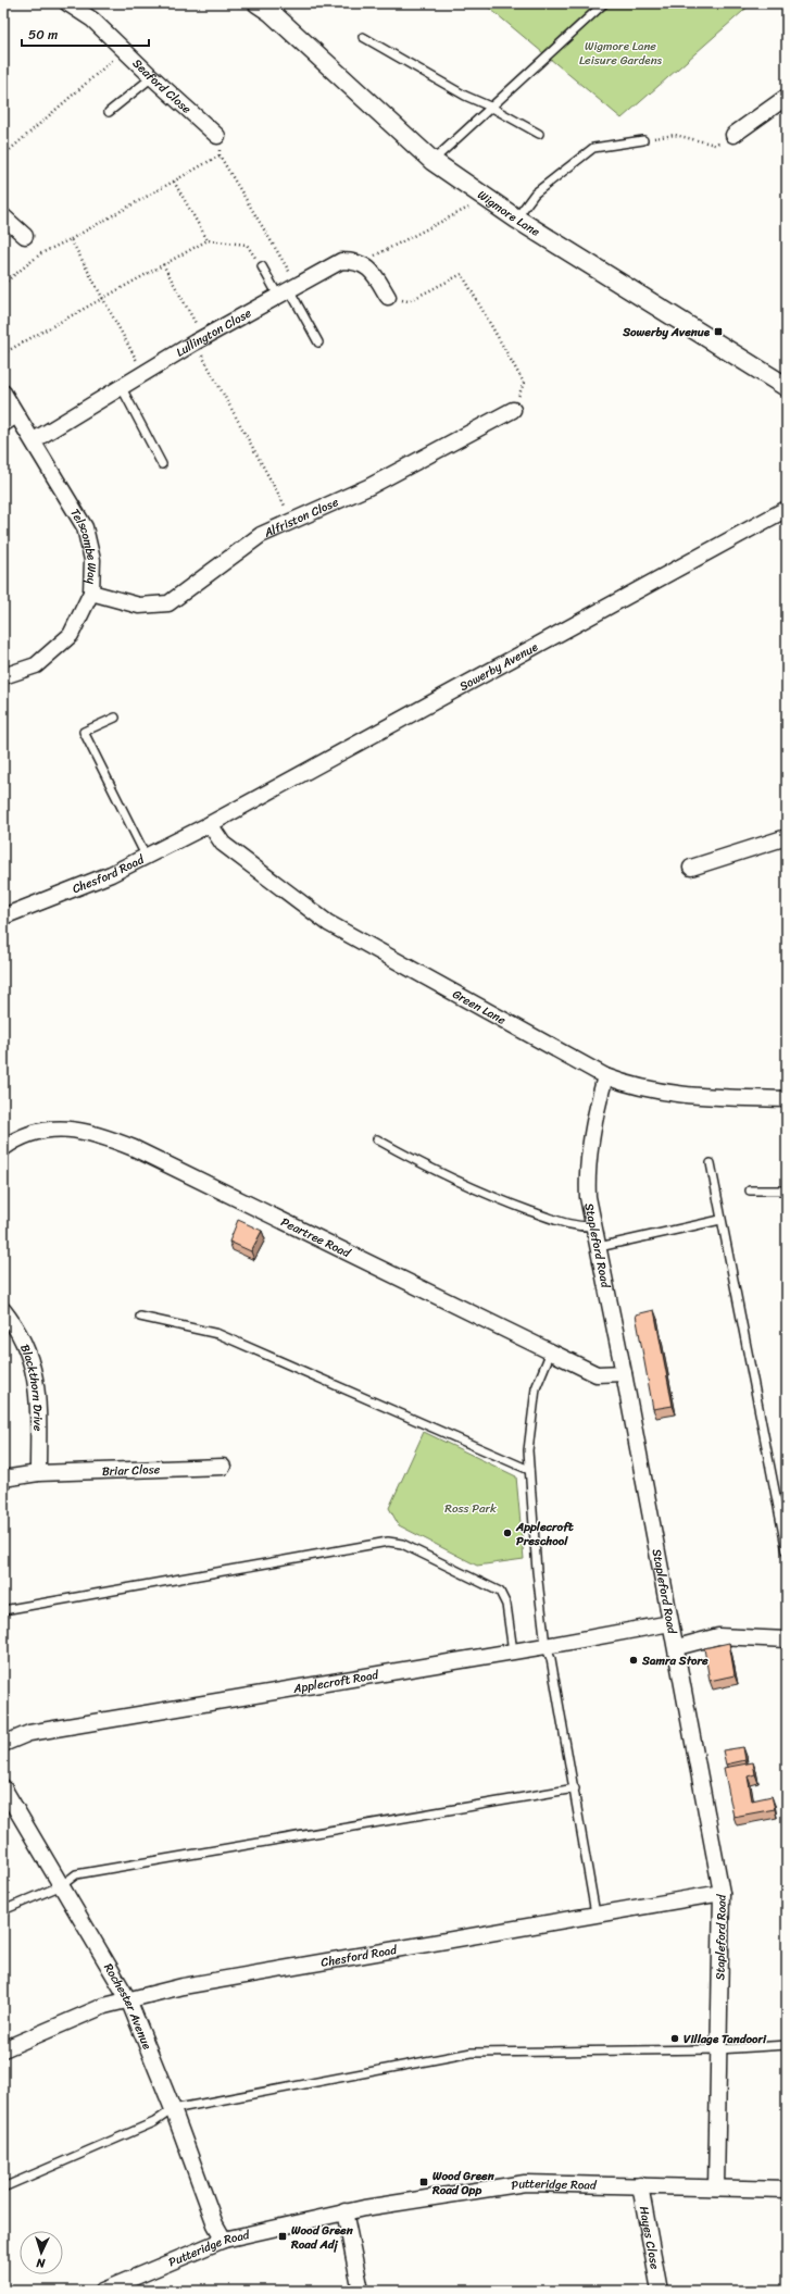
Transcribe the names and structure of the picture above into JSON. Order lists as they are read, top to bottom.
{
  "streets": {
    "street": [
      "Seaford Close",
      "Wigmore Lane",
      "Lullington Close",
      "Alfriston Close",
      "Telscombe Way",
      "Sowerby Avenue",
      "Chesford Road",
      "Green Lane",
      "Peartree Road",
      "Stapleford Road",
      "Blackthorn Drive",
      "Briar Close",
      "Applecroft Road",
      "Rochester Avenue",
      "Putteridge Road",
      "Hayes Close"
    ]
  },
  "crossings": [
    ["Lullington Close", "Telscombe Way"],
    ["Alfriston Close", "Telscombe Way"],
    ["Sowerby Avenue", "Chesford Road"],
    ["Sowerby Avenue", "Green Lane"],
    ["Chesford Road", "Green Lane"],
    ["Chesford Road", "Stapleford Road"],
    ["Chesford Road", "Rochester Avenue"],
    ["Green Lane", "Stapleford Road"],
    ["Peartree Road", "Stapleford Road"],
    ["Stapleford Road", "Applecroft Road"],
    ["Stapleford Road", "Putteridge Road"],
    ["Blackthorn Drive", "Briar Close"],
    ["Rochester Avenue", "Putteridge Road"],
    ["Putteridge Road", "Hayes Close"]
  ],
  "parks": ["Wigmore Lane Leisure Gardens", "Ross Park"],
  "places": {
    "transit": ["Sowerby Avenue", "Wood Green Road Opp", "Wood Green Road Adj"],
    "other": ["Applecroft Preschool", "Samra Store", "Village Tandoori"]
  },
  "scale_bar": "50 m",
  "north": "bottom"
}
